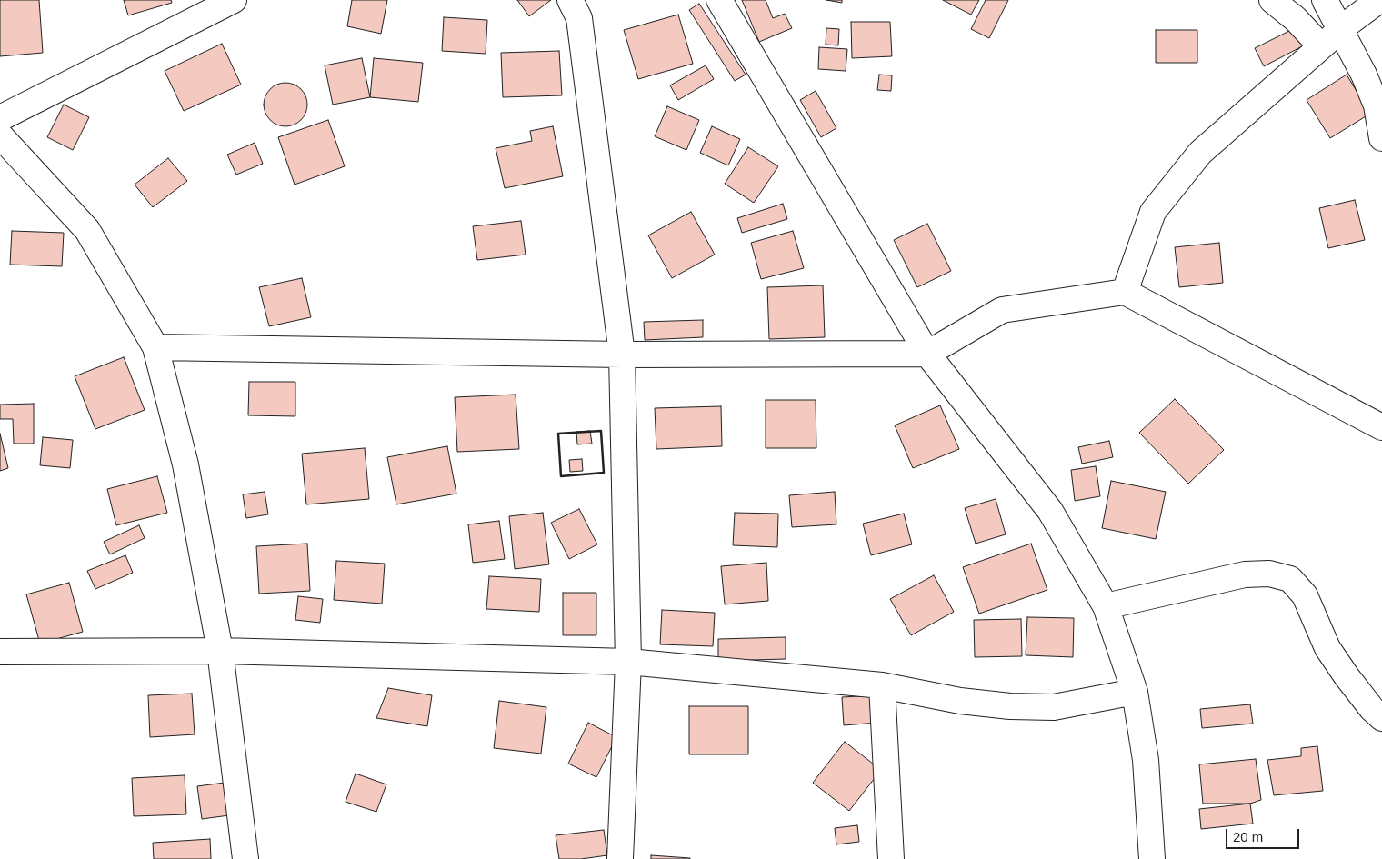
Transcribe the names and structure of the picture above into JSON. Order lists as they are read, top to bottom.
{
  "scale_bar": "20 m"
}
